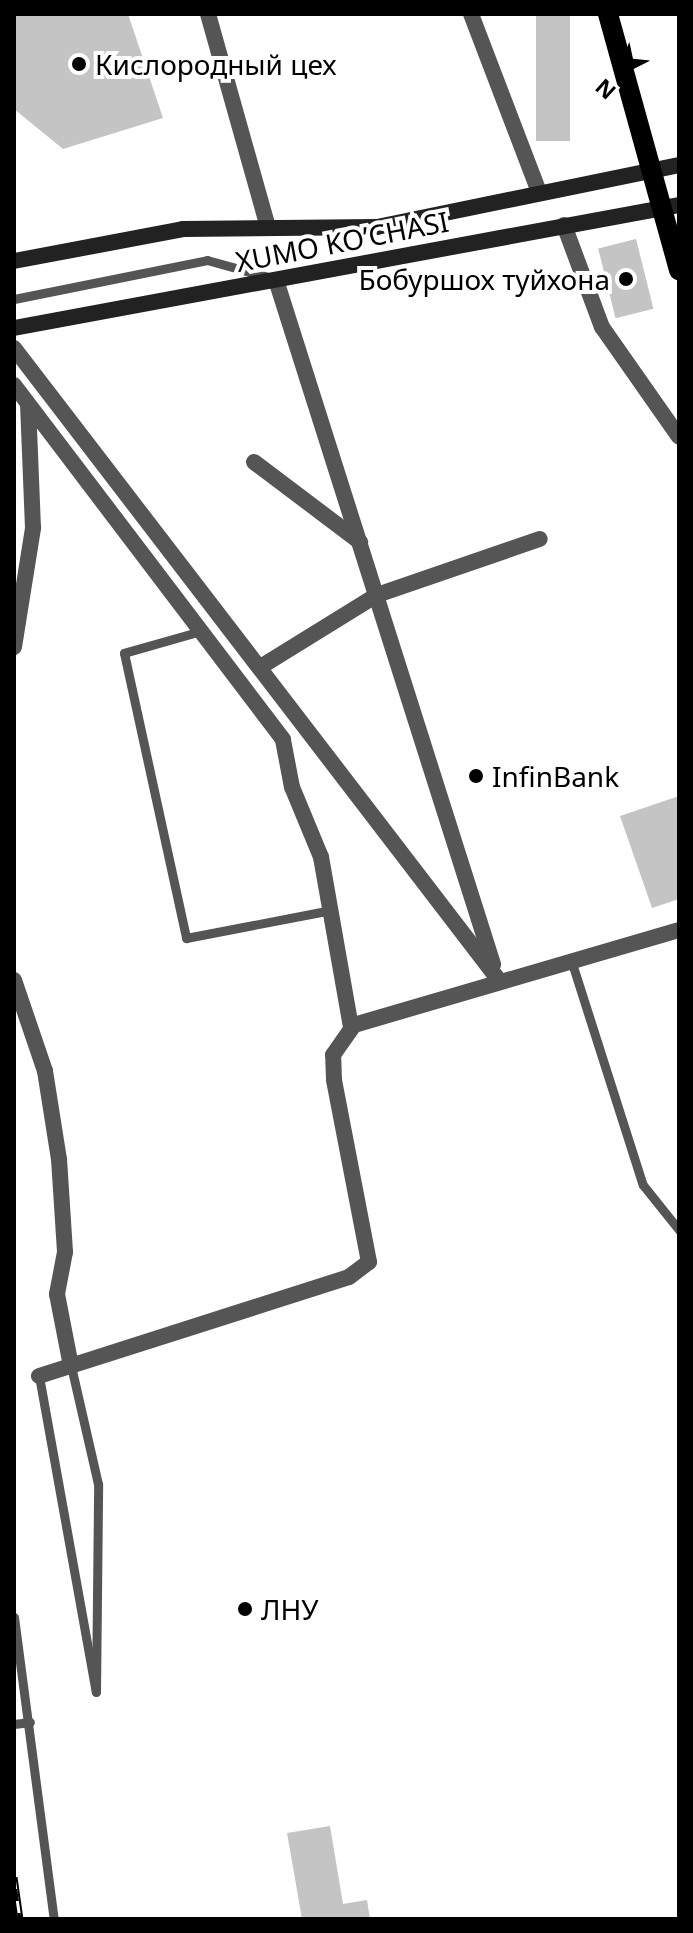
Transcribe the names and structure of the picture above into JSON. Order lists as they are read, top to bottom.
{
  "streets": {
    "main road": ["XUMO KO’CHASI"]
  },
  "places": [
    "Кислородный цех",
    "Бобуршох туйхона",
    "InfinBank",
    "ЛНУ"
  ],
  "north": "bottom left"
}
